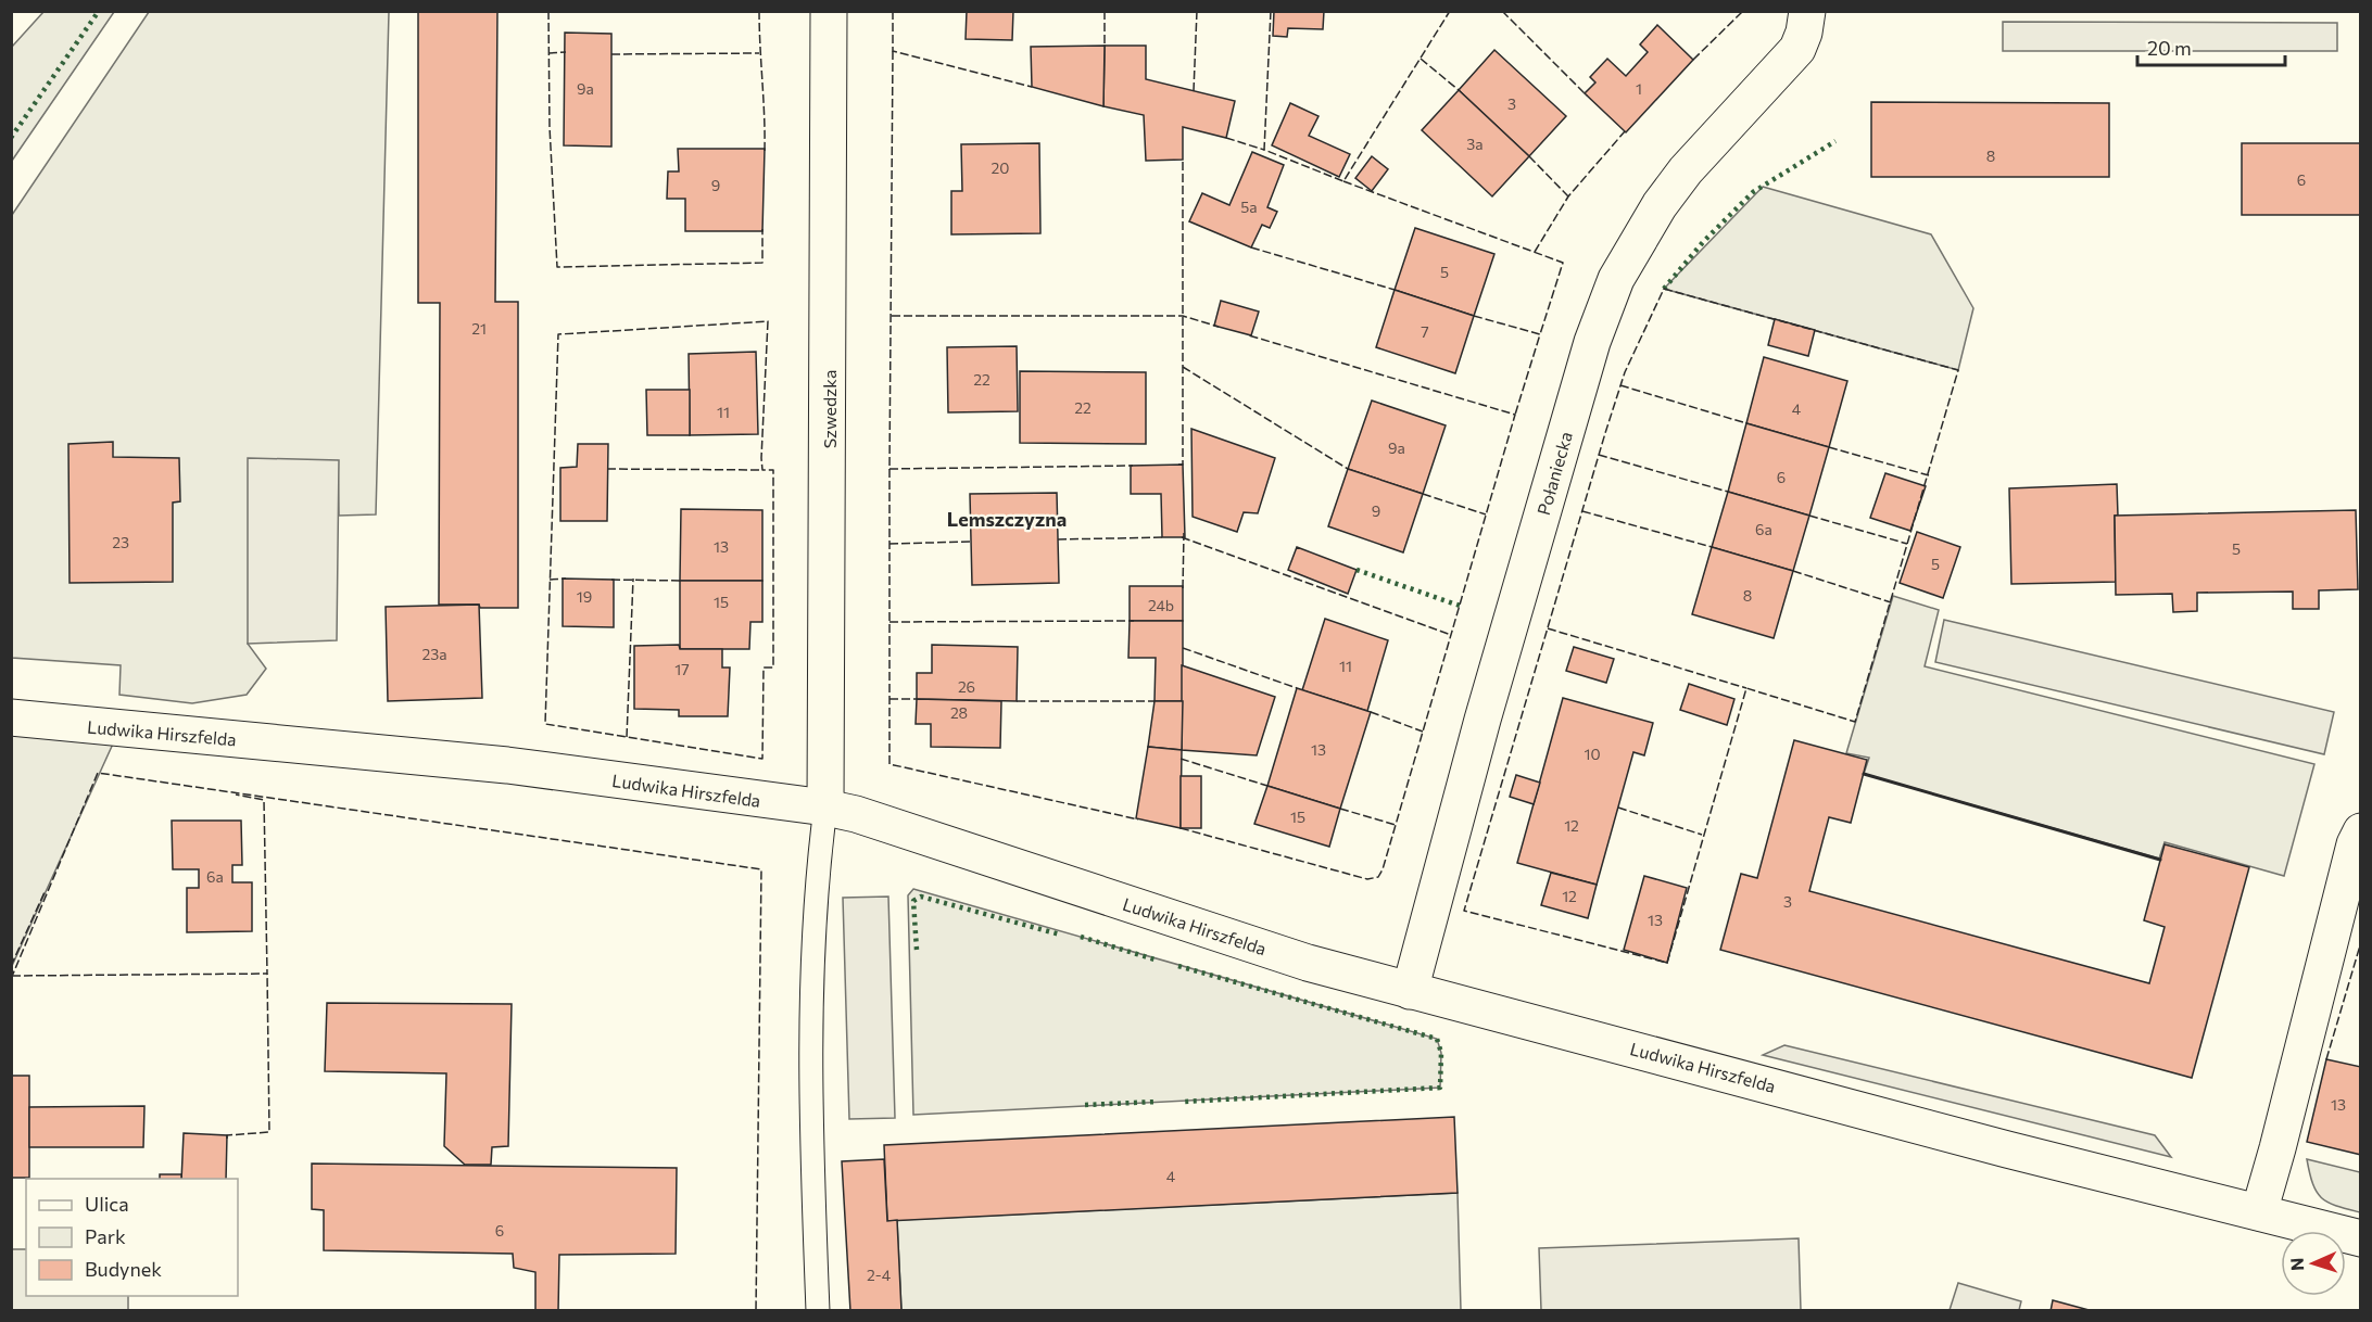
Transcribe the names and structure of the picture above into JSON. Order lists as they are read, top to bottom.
{
  "streets": {
    "street": ["Szwedzka", "Połaniecka", "Ludwika Hirszfelda"]
  },
  "crossings": [
    ["Szwedzka", "Ludwika Hirszfelda"],
    ["Połaniecka", "Ludwika Hirszfelda"]
  ],
  "districts": ["Lemszczyzna"],
  "house_numbers": [
    "9a",
    "1",
    "3",
    "3a",
    "8",
    "20",
    "6",
    "9",
    "5a",
    "5",
    "21",
    "7",
    "22",
    "22",
    "4",
    "11",
    "9a",
    "6",
    "9",
    "6a",
    "23",
    "13",
    "5",
    "5",
    "8",
    "19",
    "15",
    "24b",
    "23a",
    "11",
    "17",
    "26",
    "28",
    "13",
    "10",
    "15",
    "12",
    "6a",
    "12",
    "3",
    "13",
    "13",
    "4",
    "6",
    "2-4"
  ],
  "legend": ["Ulica", "Park", "Budynek"],
  "scale_bar": "20 m",
  "north": "left"
}
